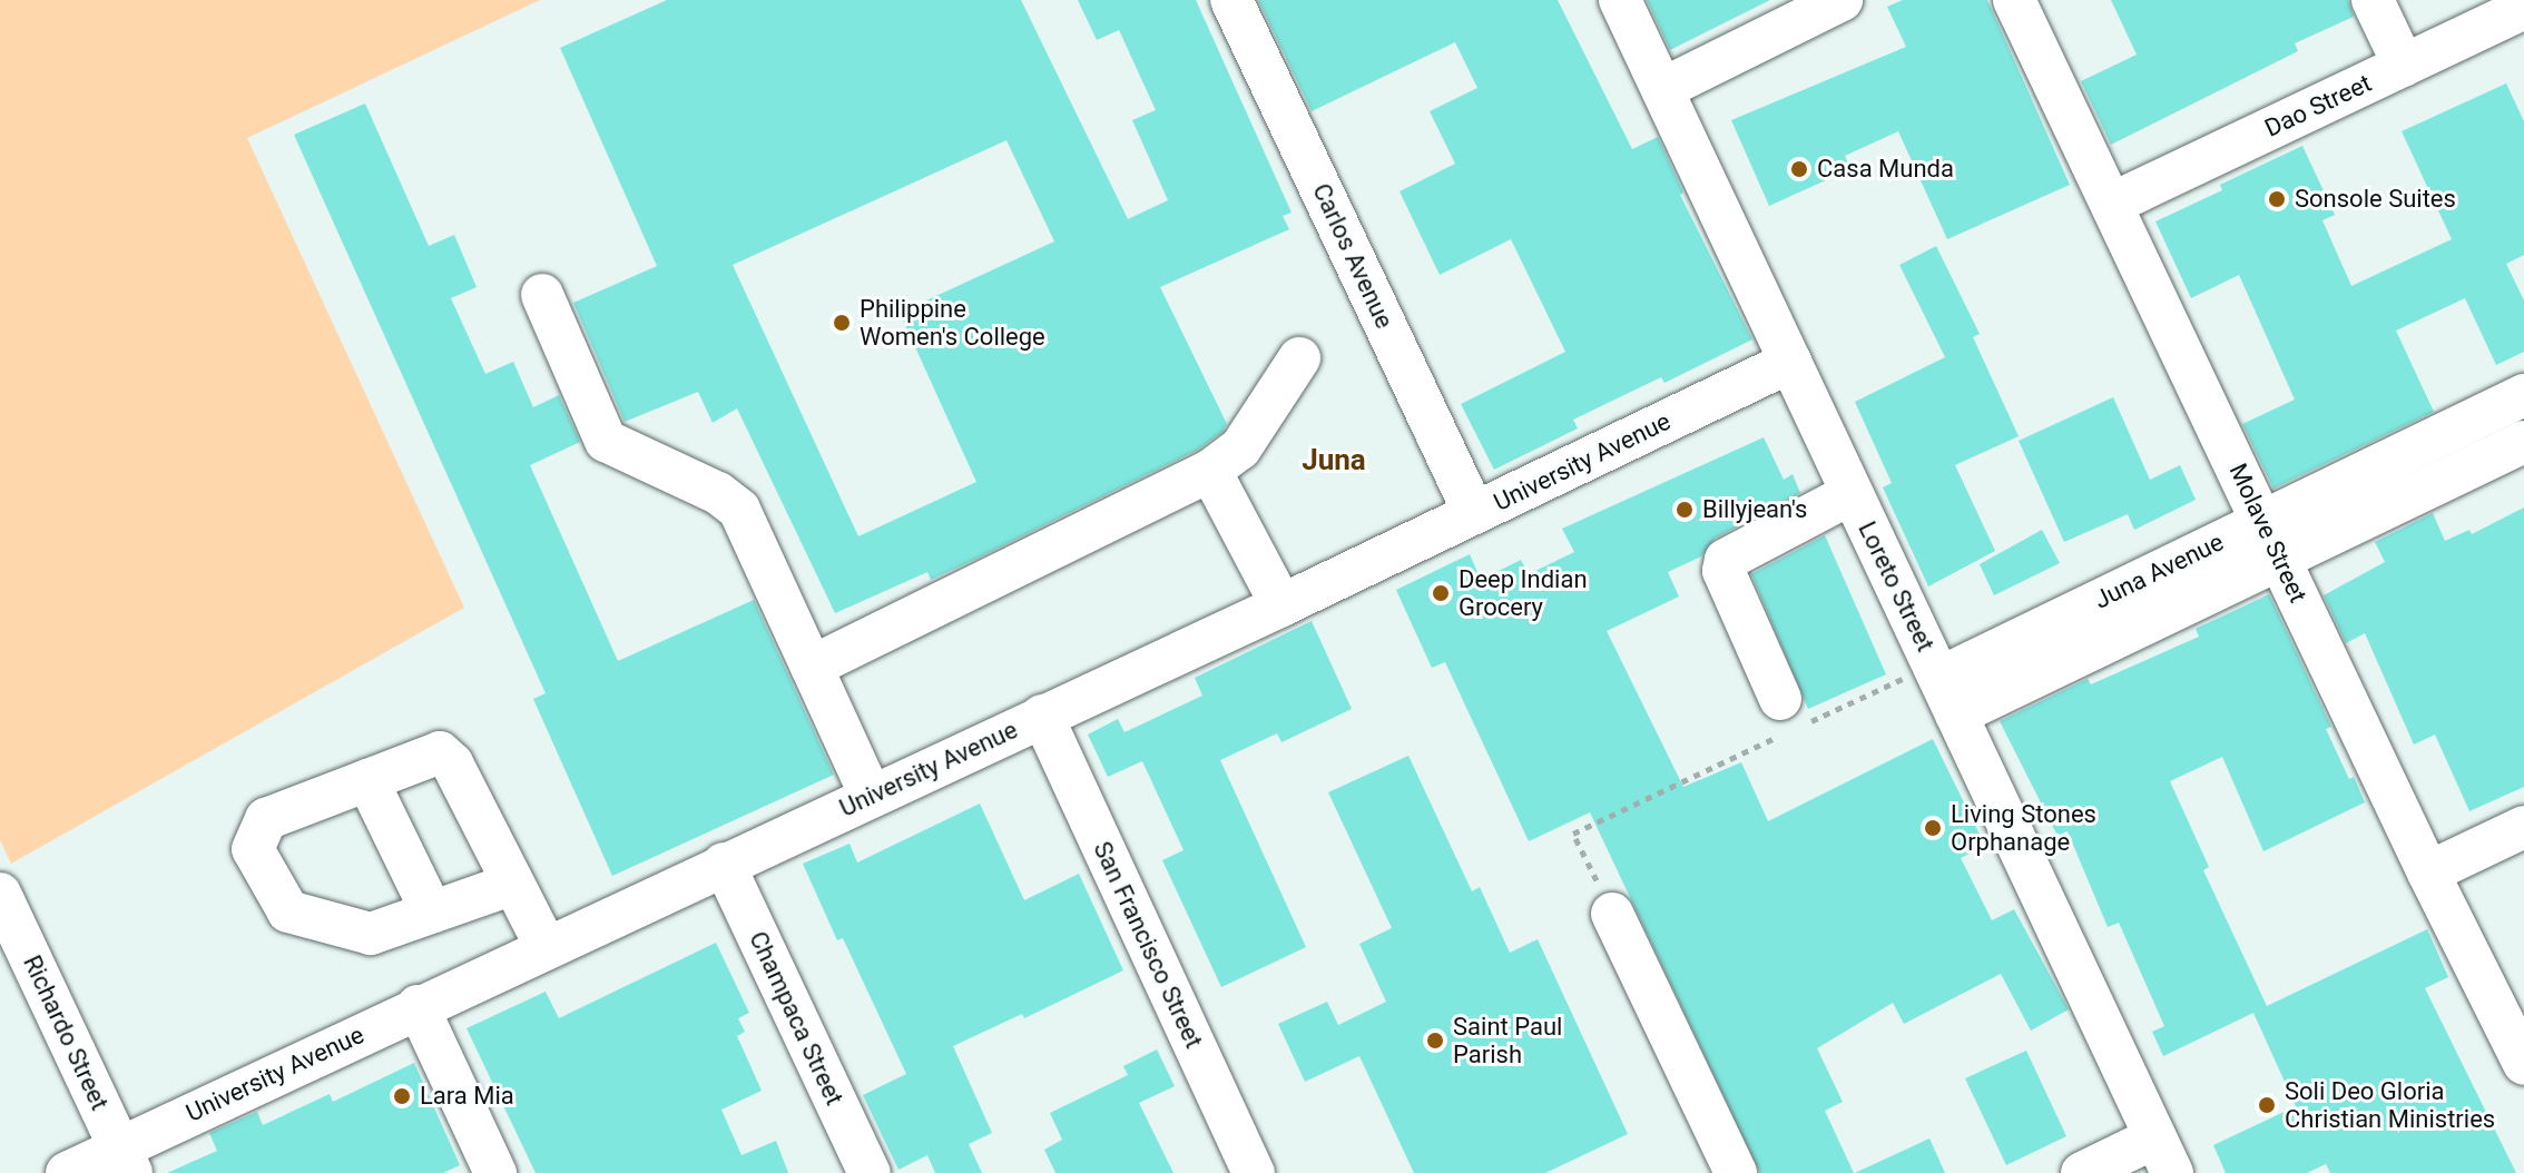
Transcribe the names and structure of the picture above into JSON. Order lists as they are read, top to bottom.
{
  "streets": {
    "street": [
      "Dao Street",
      "Carlos Avenue",
      "University Avenue",
      "Molave Street",
      "Juna Avenue",
      "Loreto Street",
      "San Francisco Street",
      "Champaca Street",
      "Richardo Street"
    ]
  },
  "crossings": [
    ["Dao Street", "Molave Street"],
    ["Carlos Avenue", "University Avenue"],
    ["University Avenue", "Loreto Street"],
    ["University Avenue", "San Francisco Street"],
    ["University Avenue", "Champaca Street"],
    ["University Avenue", "Richardo Street"],
    ["Molave Street", "Juna Avenue"],
    ["Juna Avenue", "Loreto Street"]
  ],
  "districts": ["Juna"],
  "places": [
    "Casa Munda",
    "Sonsole Suites",
    "Philippine Women's College",
    "Billyjean's",
    "Deep Indian Grocery",
    "Living Stones Orphanage",
    "Saint Paul Parish",
    "Lara Mia",
    "Soli Deo Gloria Christian Ministries"
  ]
}
